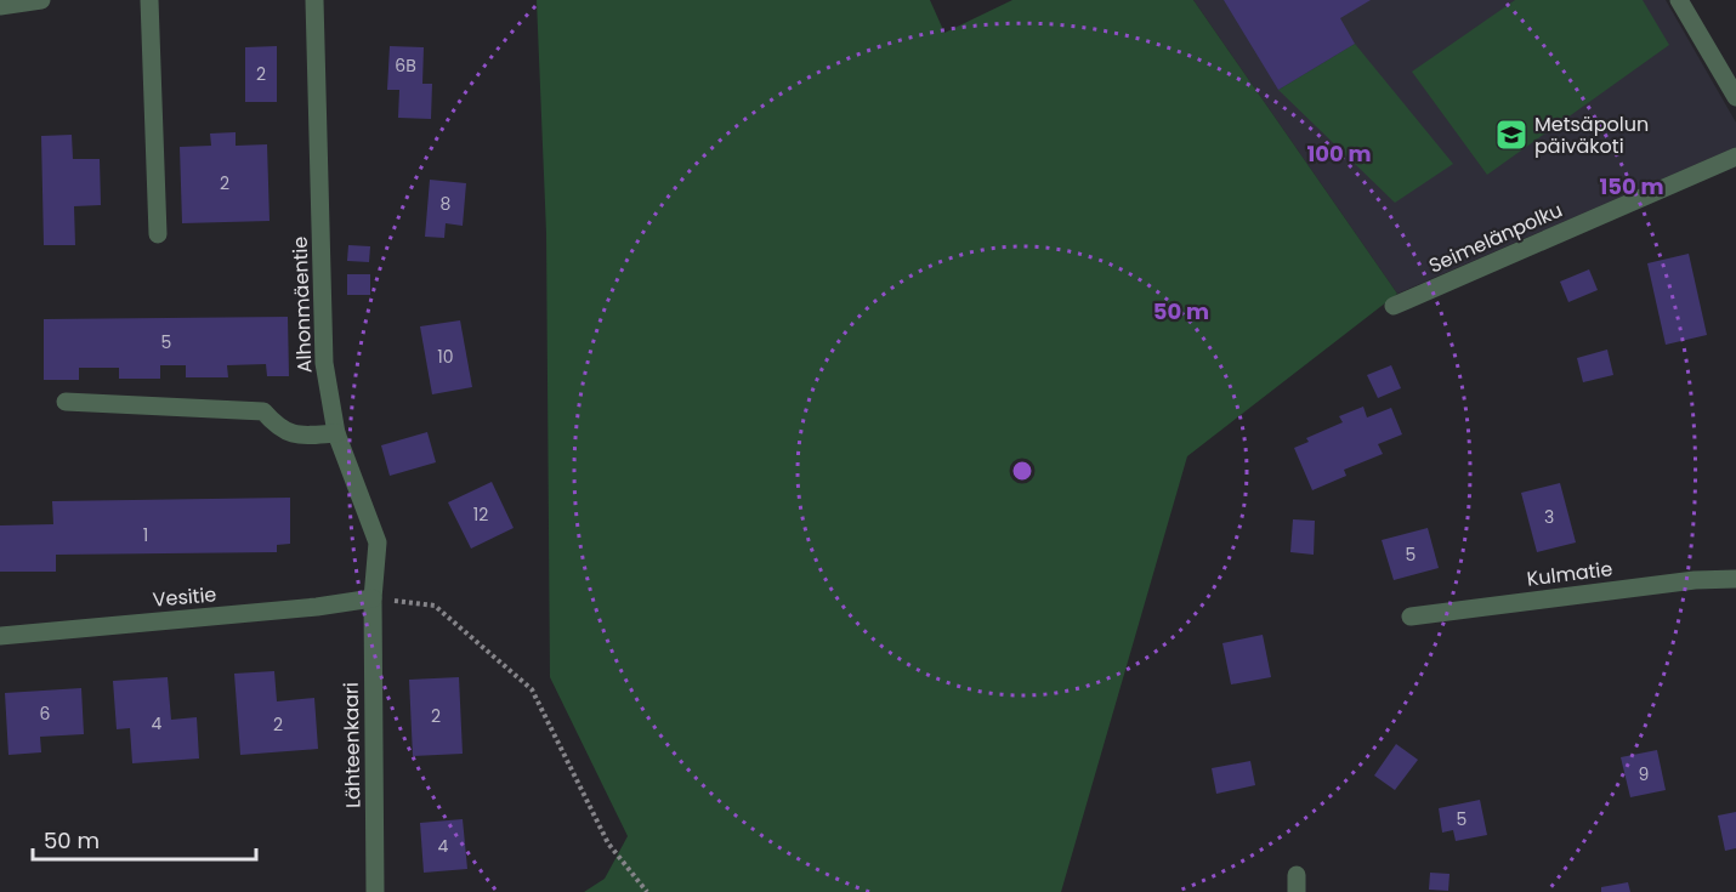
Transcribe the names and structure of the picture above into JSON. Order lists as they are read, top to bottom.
{
  "streets": {
    "street": [
      "Seimelänpolku",
      "Alhonmäentie",
      "Kulmatie",
      "Vesitie",
      "Lähteenkaari"
    ]
  },
  "crossings": [
    ["Alhonmäentie", "Vesitie"],
    ["Alhonmäentie", "Lähteenkaari"],
    ["Vesitie", "Lähteenkaari"]
  ],
  "places": {
    "school or university": ["Metsäpolun päiväkoti"]
  },
  "house_numbers": [
    "6B",
    "2",
    "2",
    "8",
    "5",
    "10",
    "12",
    "3",
    "1",
    "5",
    "6",
    "2",
    "4",
    "2",
    "9",
    "5",
    "4"
  ],
  "scale_bar": "50 m",
  "rings": ["100 m", "150 m", "50 m"]
}
